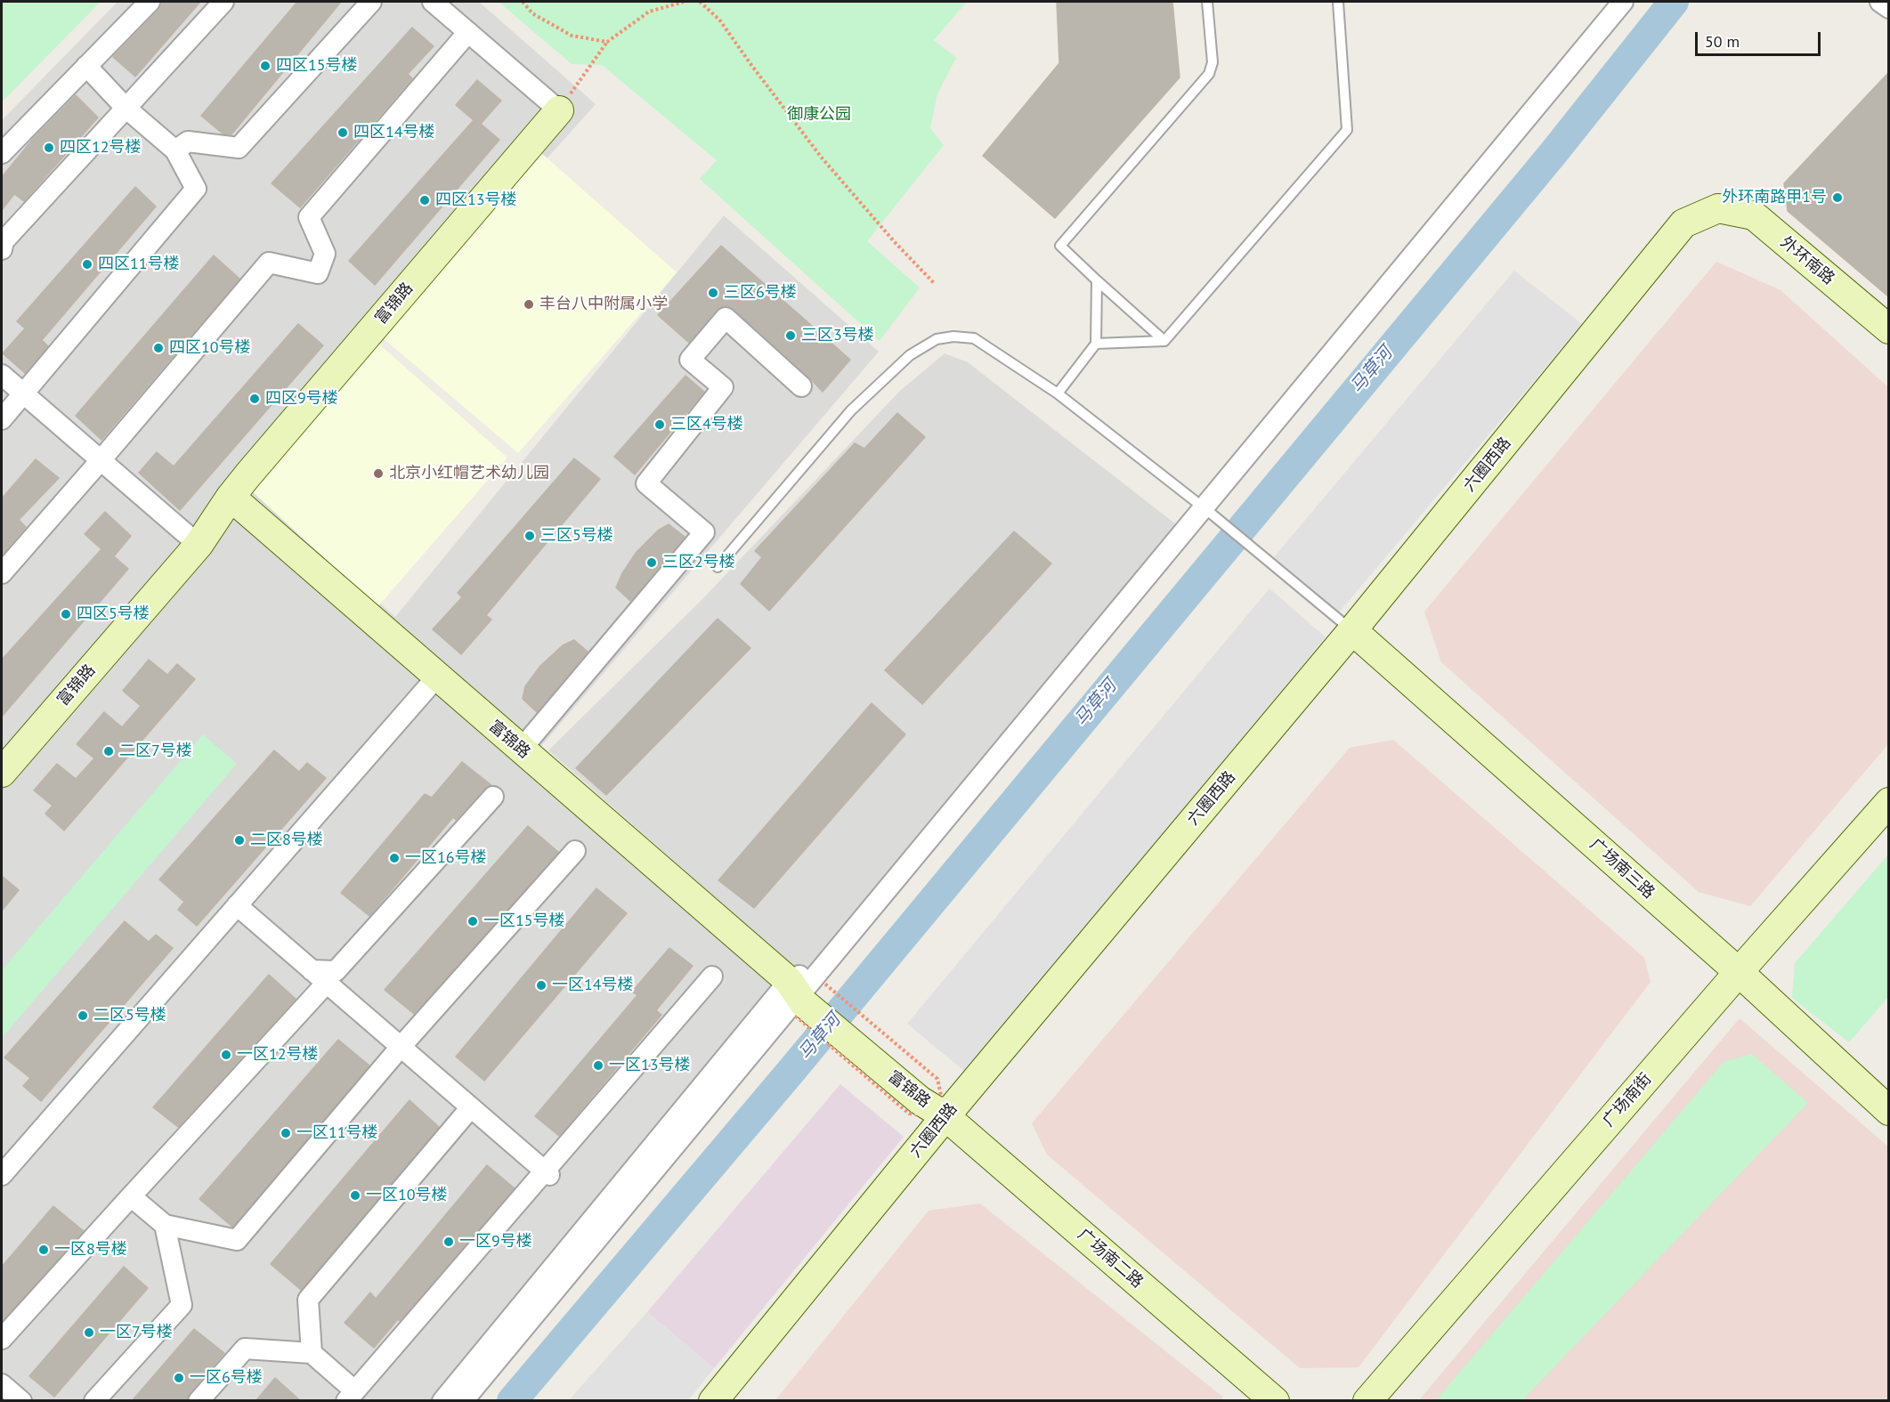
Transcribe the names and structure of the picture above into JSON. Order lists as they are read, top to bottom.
{
  "streets": {
    "street": [
      "外环南路",
      "富锦路",
      "六圈西路",
      "广场南三路",
      "广场南街",
      "广场南二路"
    ]
  },
  "crossings": [
    ["外环南路", "六圈西路"],
    ["富锦路", "六圈西路"],
    ["富锦路", "广场南二路"],
    ["六圈西路", "广场南三路"],
    ["六圈西路", "广场南二路"],
    ["广场南三路", "广场南街"]
  ],
  "water": ["马草河"],
  "parks": ["御康公园"],
  "places": [
    "四区15号楼",
    "四区14号楼",
    "四区12号楼",
    "外环南路甲1号",
    "四区13号楼",
    "四区11号楼",
    "三区6号楼",
    "丰台八中附属小学",
    "三区3号楼",
    "四区10号楼",
    "四区9号楼",
    "三区4号楼",
    "北京小红帽艺术幼儿园",
    "三区5号楼",
    "三区2号楼",
    "四区5号楼",
    "二区7号楼",
    "二区8号楼",
    "一区16号楼",
    "一区15号楼",
    "一区14号楼",
    "二区5号楼",
    "一区12号楼",
    "一区13号楼",
    "一区11号楼",
    "一区10号楼",
    "一区9号楼",
    "一区8号楼",
    "一区7号楼",
    "一区6号楼"
  ],
  "scale_bar": "50 m"
}
